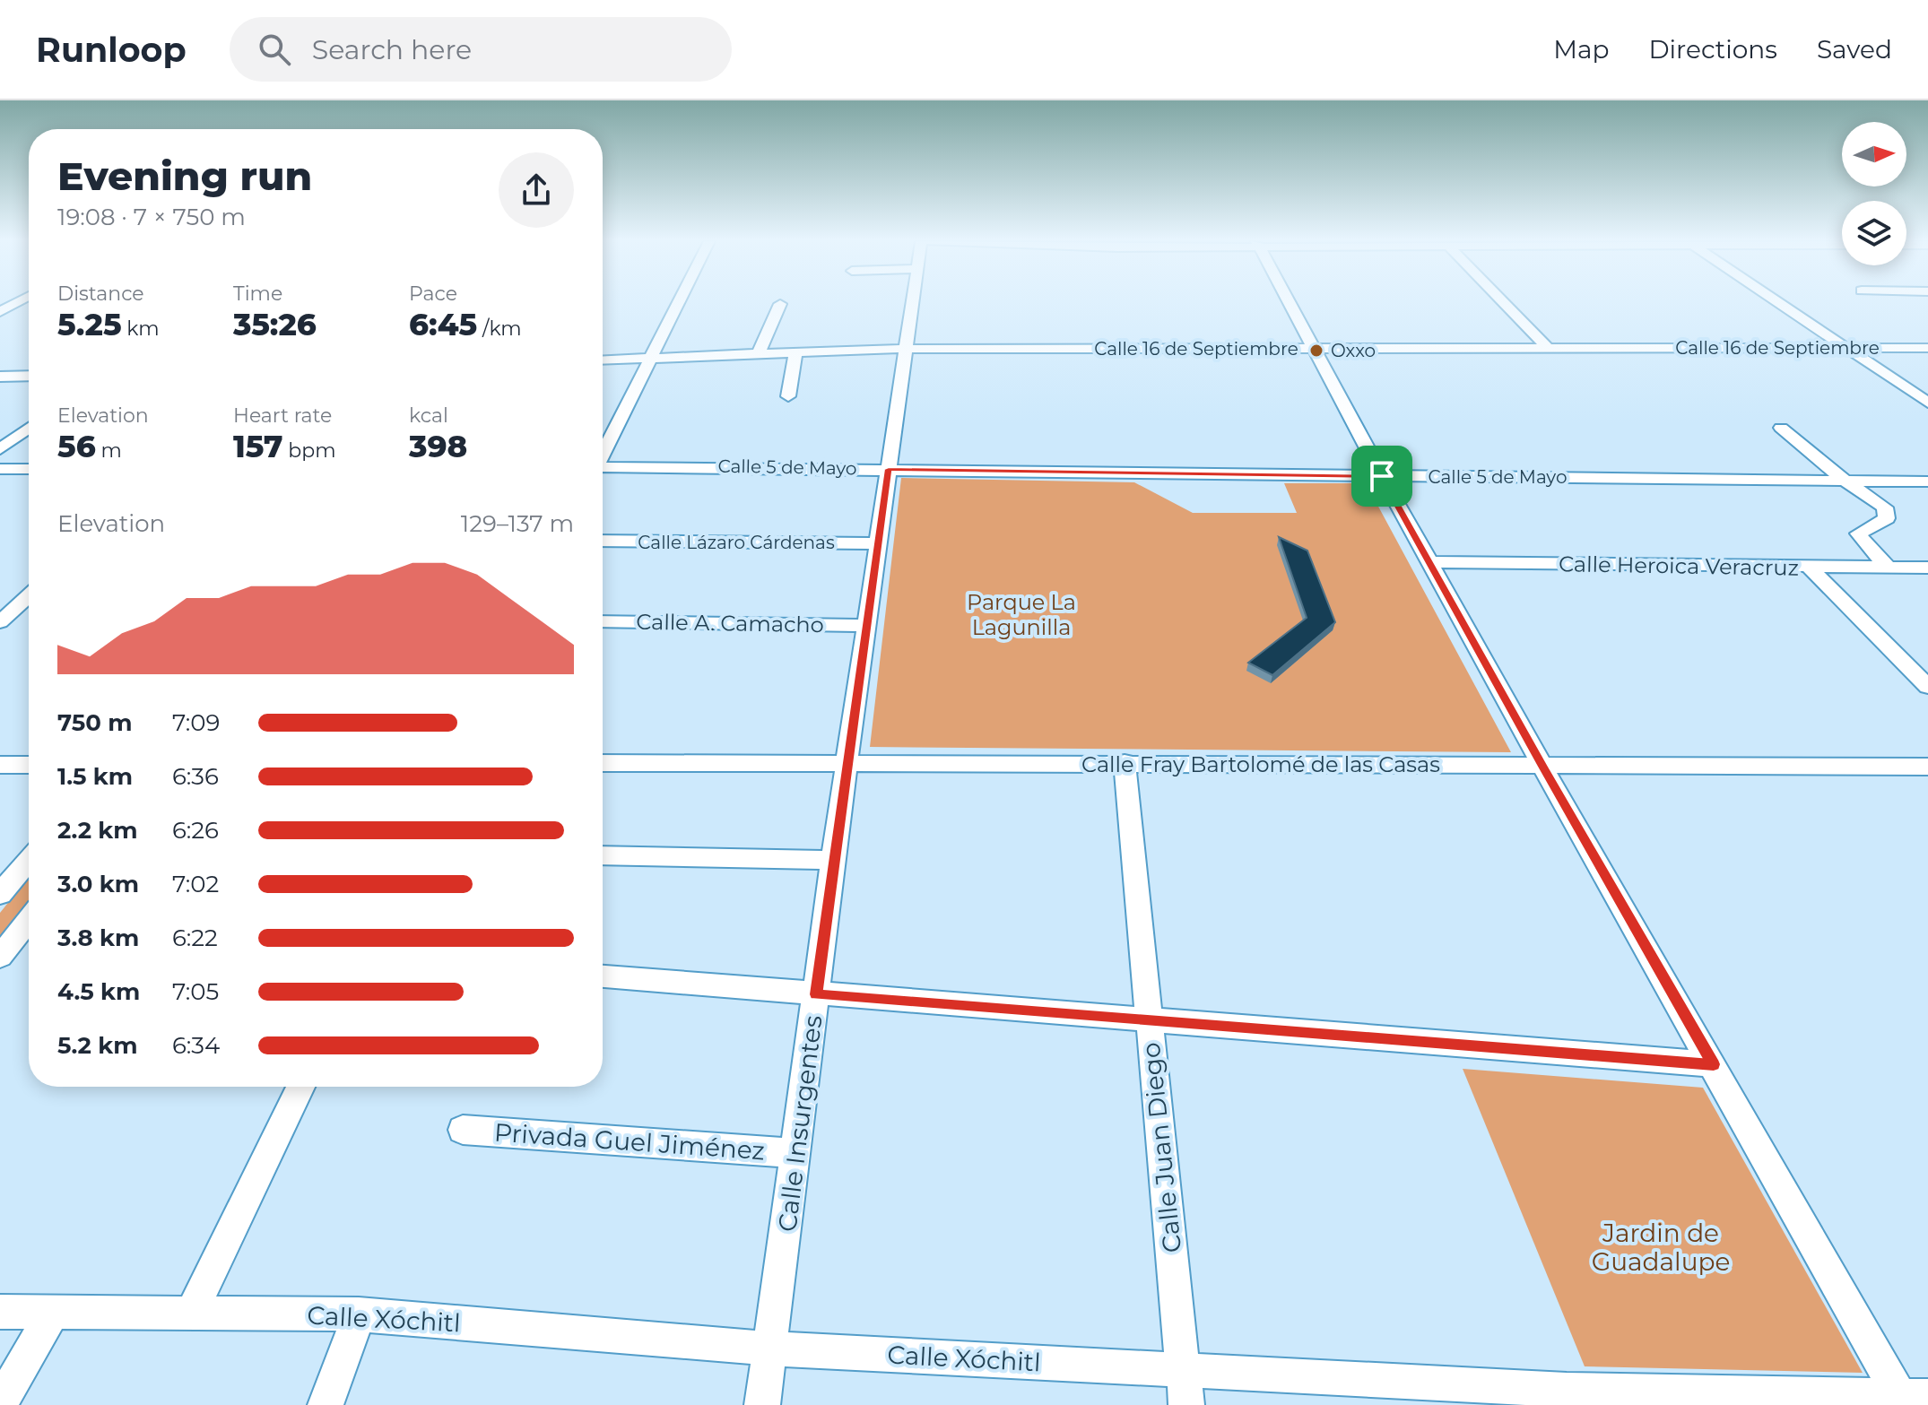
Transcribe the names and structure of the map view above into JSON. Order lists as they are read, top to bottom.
{
  "streets": {
    "street": [
      "Calle 16 de Septiembre",
      "Calle 5 de Mayo",
      "Calle Lázaro Cárdenas",
      "Calle Heroica Veracruz",
      "Calle A. Camacho",
      "Calle Fray Bartolomé de las Casas",
      "Calle Insurgentes",
      "Privada Guel Jiménez",
      "Calle Juan Diego",
      "Calle Xóchitl"
    ]
  },
  "crossings": [
    ["Calle 16 de Septiembre", "Calle Insurgentes"],
    ["Calle 5 de Mayo", "Calle Insurgentes"],
    ["Calle Lázaro Cárdenas", "Calle Insurgentes"],
    ["Calle A. Camacho", "Calle Insurgentes"],
    ["Calle Fray Bartolomé de las Casas", "Calle Insurgentes"],
    ["Calle Fray Bartolomé de las Casas", "Calle Juan Diego"],
    ["Calle Insurgentes", "Privada Guel Jiménez"],
    ["Calle Insurgentes", "Calle Xóchitl"],
    ["Calle Juan Diego", "Calle Xóchitl"]
  ],
  "parks": ["Parque La Lagunilla", "Jardin de Guadalupe"],
  "places": ["Oxxo"],
  "north": "right",
  "page": {
    "header": "Runloop",
    "search": "Search here",
    "nav": ["Map", "Directions", "Saved"],
    "heading": ["Evening run", "19:08 · 7 × 750 m"],
    "stats": [
      ["Distance", "5.25 km"],
      ["Time", "35:26"],
      ["Pace", "6:45 /km"],
      ["Elevation", "56 m"],
      ["Heart rate", "157 bpm"],
      ["kcal", "398"]
    ],
    "chart": ["Elevation", "129–137 m"],
    "list": [
      {
        "name": "750 m",
        "note": "7:09"
      },
      {
        "name": "1.5 km",
        "note": "6:36"
      },
      {
        "name": "2.2 km",
        "note": "6:26"
      },
      {
        "name": "3.0 km",
        "note": "7:02"
      },
      {
        "name": "3.8 km",
        "note": "6:22"
      },
      {
        "name": "4.5 km",
        "note": "7:05"
      },
      {
        "name": "5.2 km",
        "note": "6:34"
      }
    ]
  }
}
